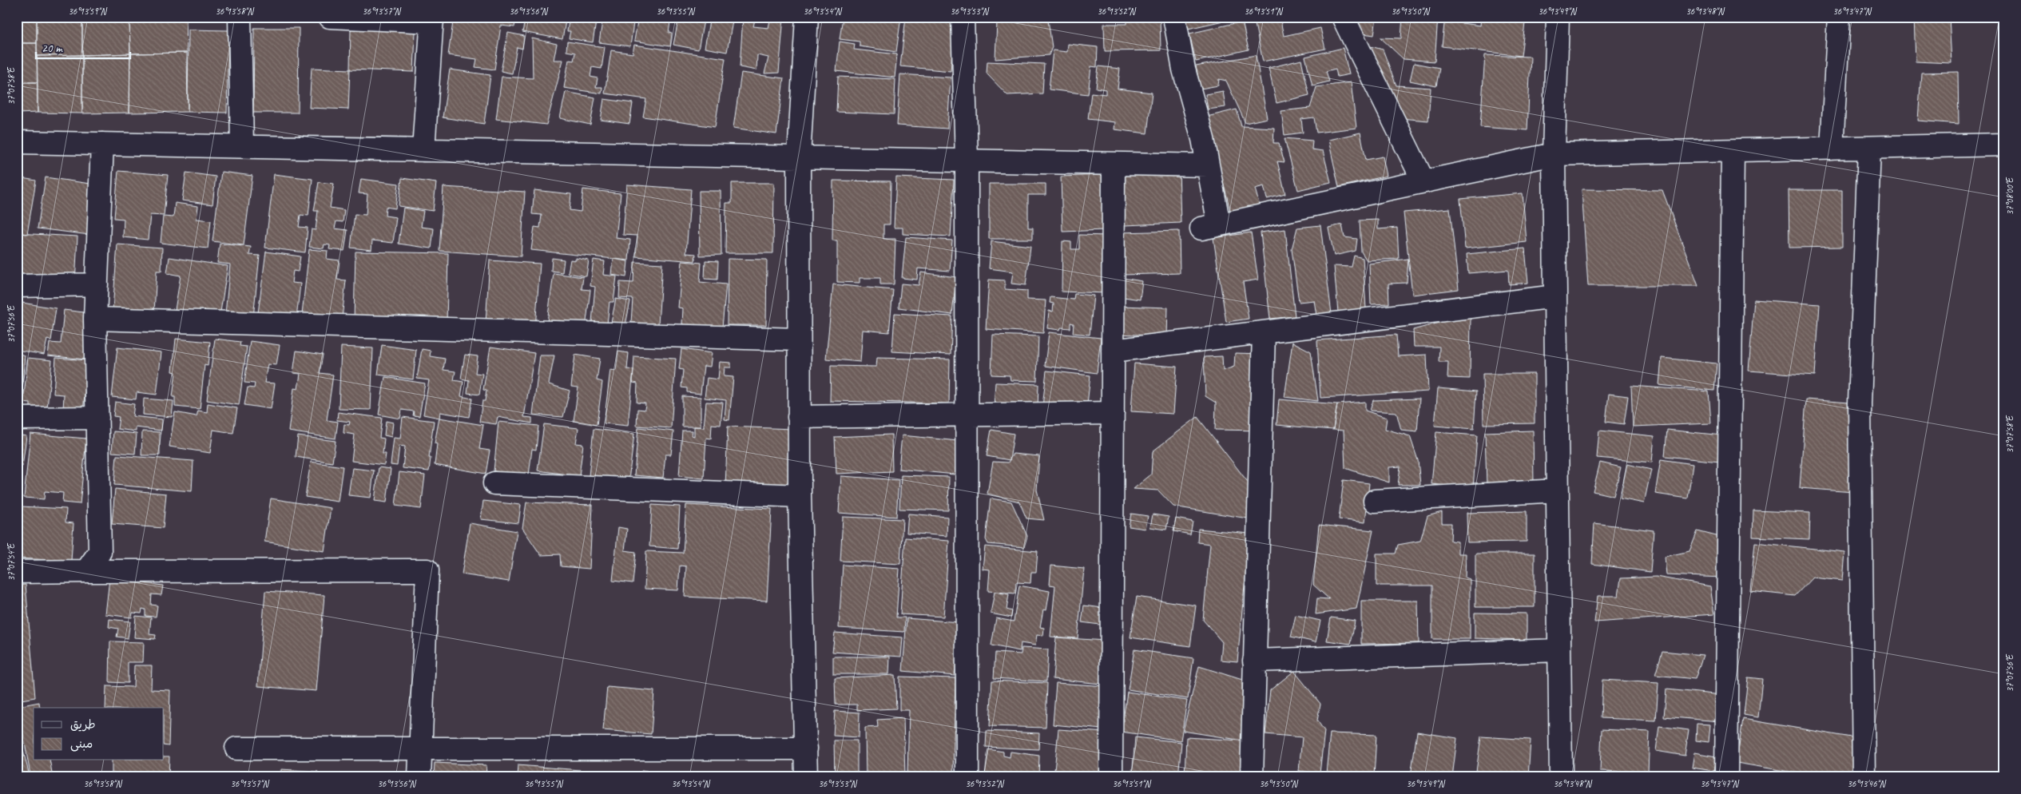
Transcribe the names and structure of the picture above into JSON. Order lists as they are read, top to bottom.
{
  "legend": ["طريق", "مبنى"],
  "scale_bar": "20 m",
  "coordinates": [
    "36°13'59\"N",
    "36°13'58\"N",
    "36°13'57\"N",
    "36°13'56\"N",
    "36°13'55\"N",
    "36°13'54\"N",
    "36°13'53\"N",
    "36°13'52\"N",
    "36°13'51\"N",
    "36°13'50\"N",
    "36°13'49\"N",
    "36°13'48\"N",
    "36°13'47\"N",
    "37°07'58\"E",
    "37°08'00\"E",
    "37°07'56\"E",
    "37°07'54\"E",
    "36°13'46\"N"
  ]
}
